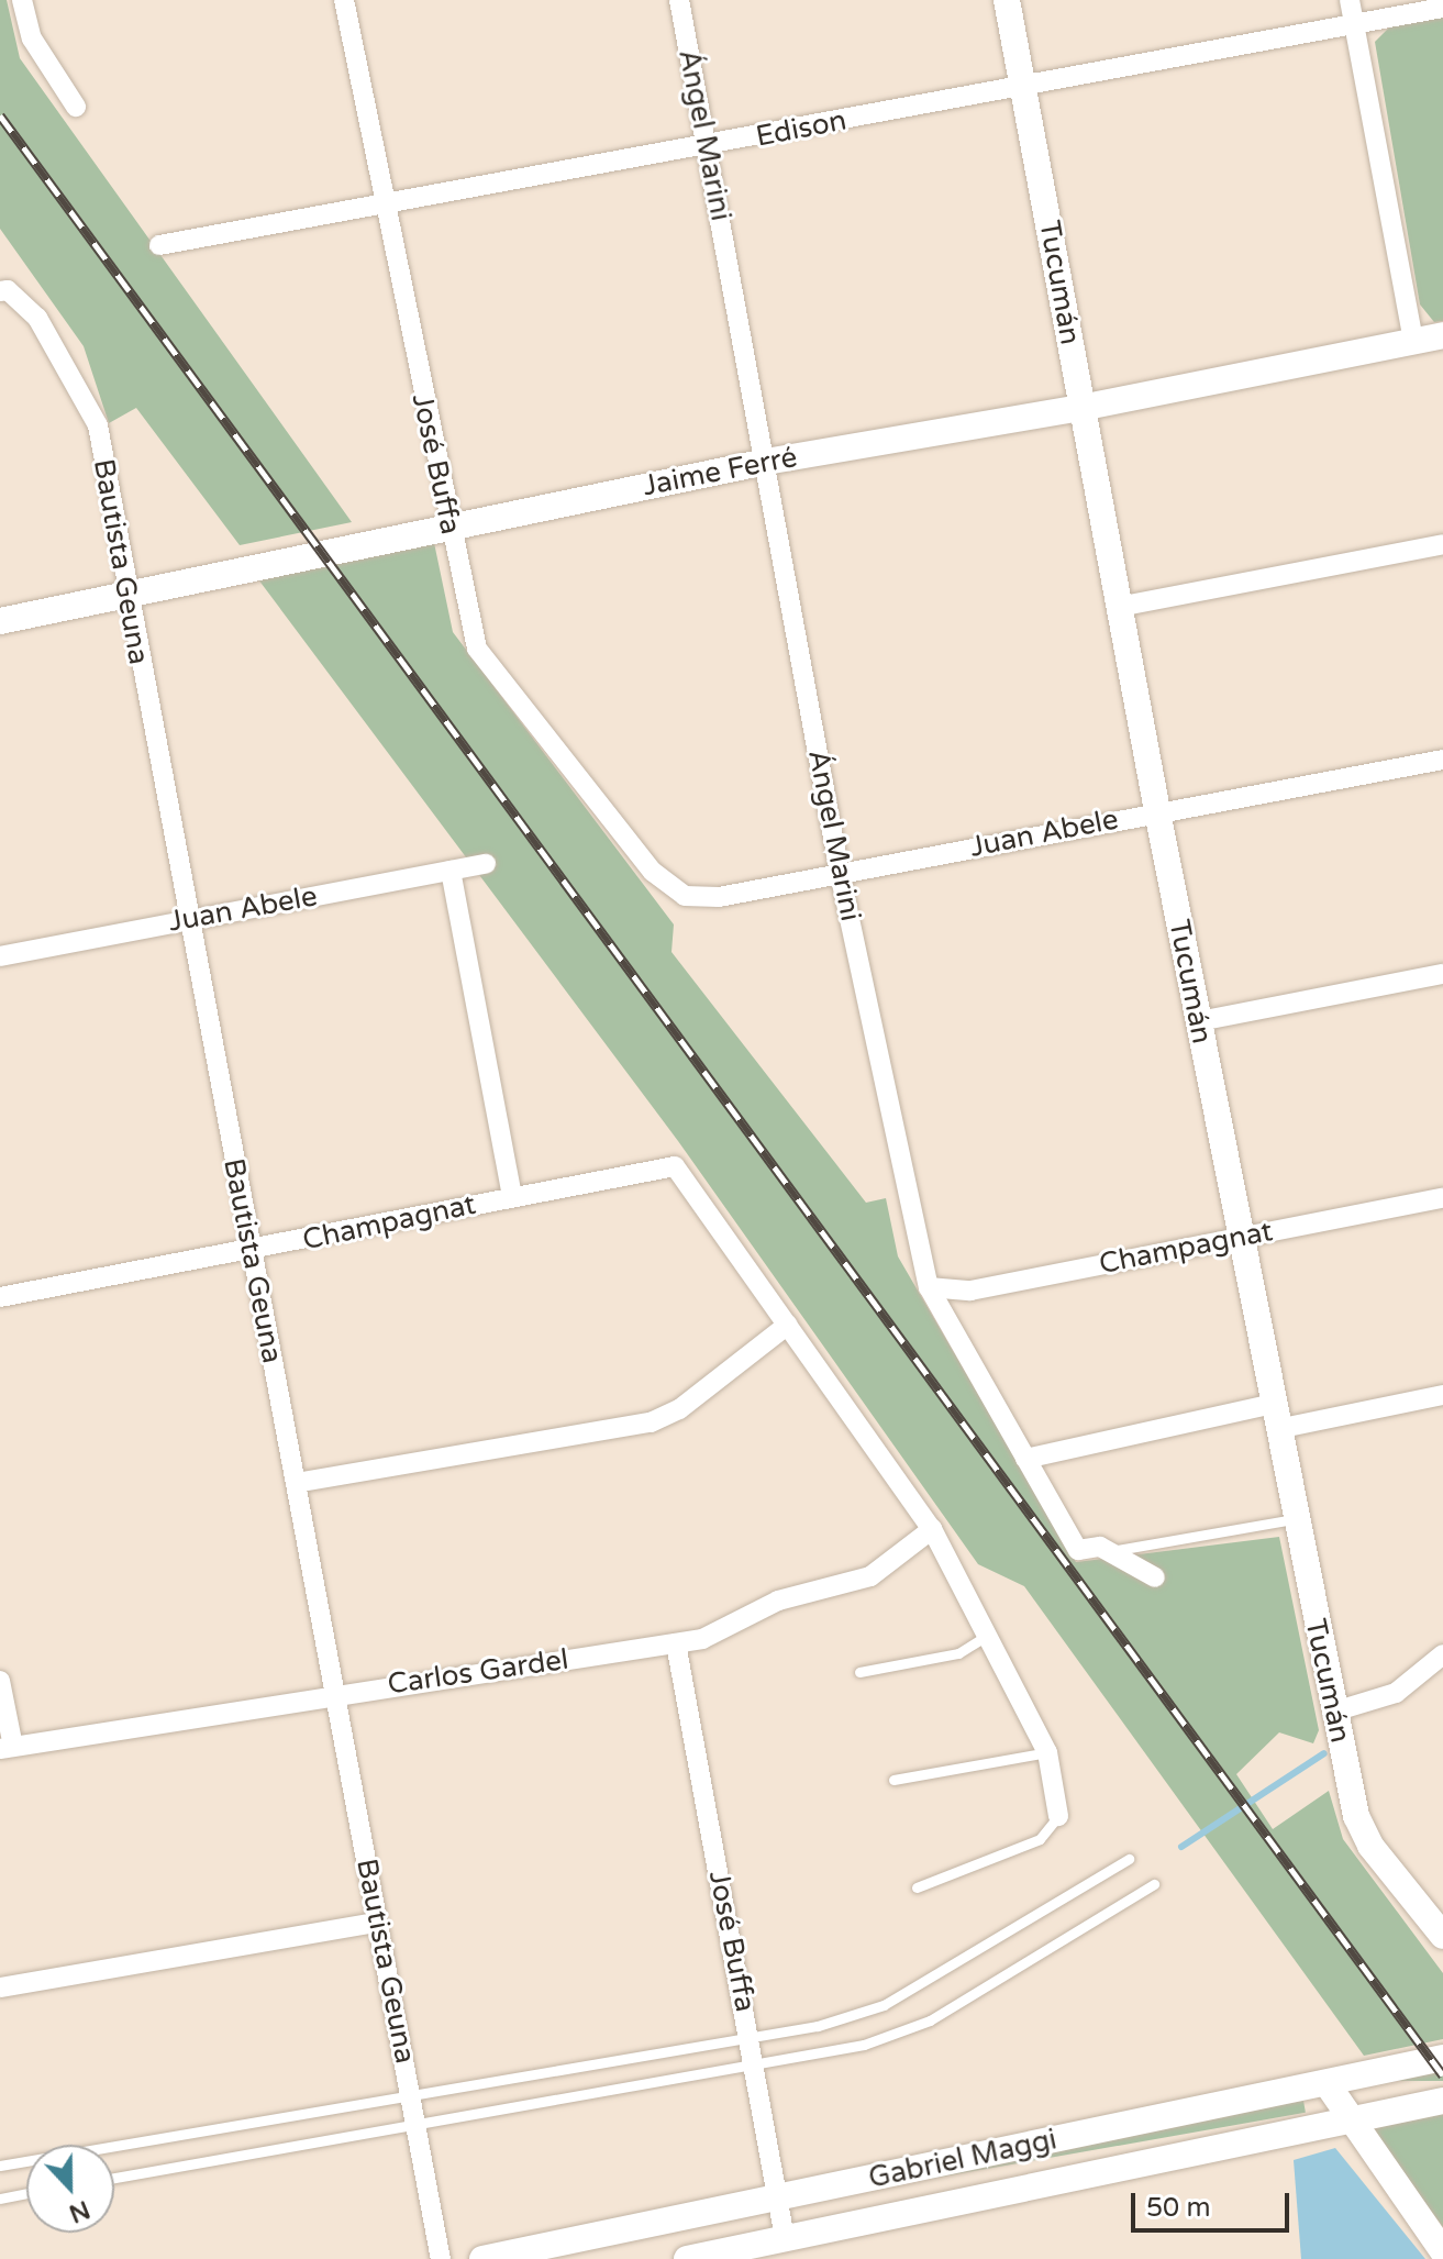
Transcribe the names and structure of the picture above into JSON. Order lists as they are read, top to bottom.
{
  "streets": {
    "street": [
      "Edison",
      "Ángel Marini",
      "Tucumán",
      "José Buffa",
      "Jaime Ferré",
      "Bautista Geuna",
      "Juan Abele",
      "Champagnat",
      "Carlos Gardel",
      "Gabriel Maggi"
    ]
  },
  "crossings": [
    ["Edison", "Ángel Marini"],
    ["Edison", "Tucumán"],
    ["Edison", "José Buffa"],
    ["Ángel Marini", "Jaime Ferré"],
    ["Ángel Marini", "Juan Abele"],
    ["Ángel Marini", "Champagnat"],
    ["Tucumán", "Jaime Ferré"],
    ["Tucumán", "Juan Abele"],
    ["Tucumán", "Champagnat"],
    ["José Buffa", "Jaime Ferré"],
    ["José Buffa", "Juan Abele"],
    ["José Buffa", "Carlos Gardel"],
    ["José Buffa", "Gabriel Maggi"],
    ["Jaime Ferré", "Bautista Geuna"],
    ["Bautista Geuna", "Juan Abele"],
    ["Bautista Geuna", "Champagnat"],
    ["Bautista Geuna", "Carlos Gardel"]
  ],
  "scale_bar": "50 m",
  "north": "bottom"
}
